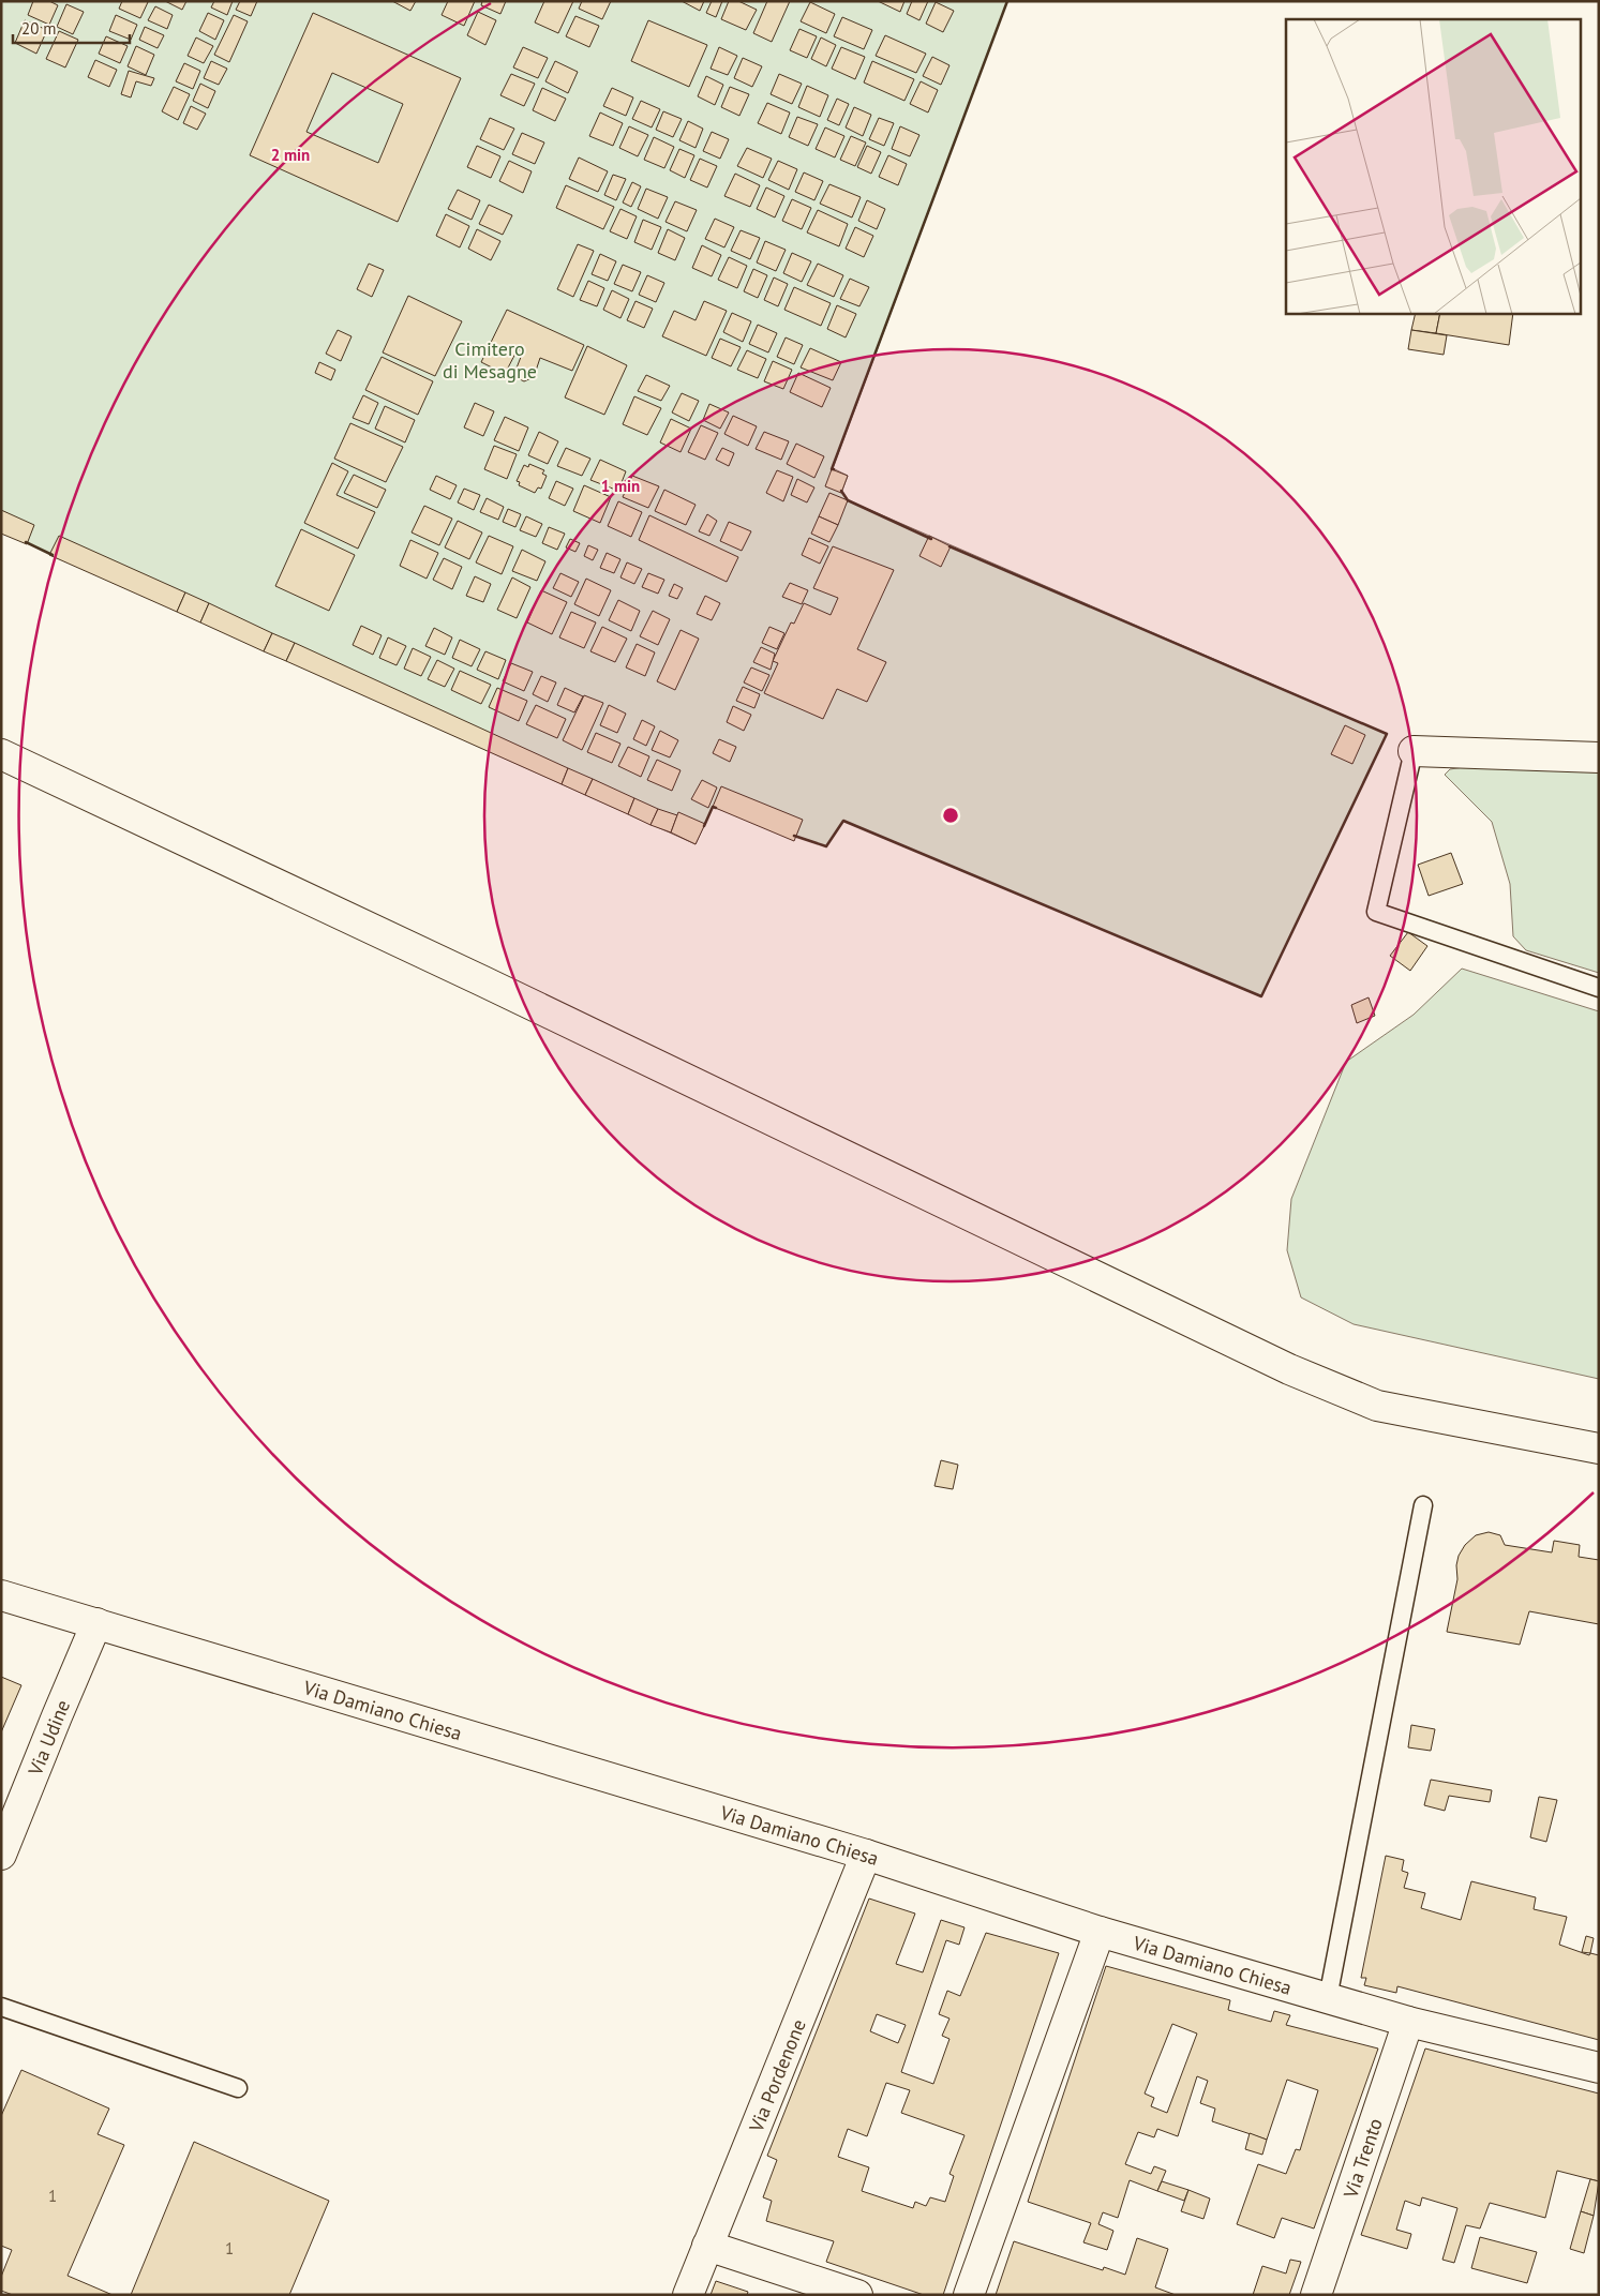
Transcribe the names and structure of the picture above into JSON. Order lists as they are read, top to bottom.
{
  "streets": {
    "street": [
      "Via Damiano Chiesa",
      "Via Udine",
      "Via Pordenone",
      "Via Trento"
    ]
  },
  "crossings": [
    ["Via Damiano Chiesa", "Via Udine"],
    ["Via Damiano Chiesa", "Via Pordenone"],
    ["Via Damiano Chiesa", "Via Trento"]
  ],
  "parks": ["Cimitero di Mesagne"],
  "house_numbers": ["1", "1"],
  "scale_bar": "20 m",
  "rings": ["2 min", "1 min"]
}
